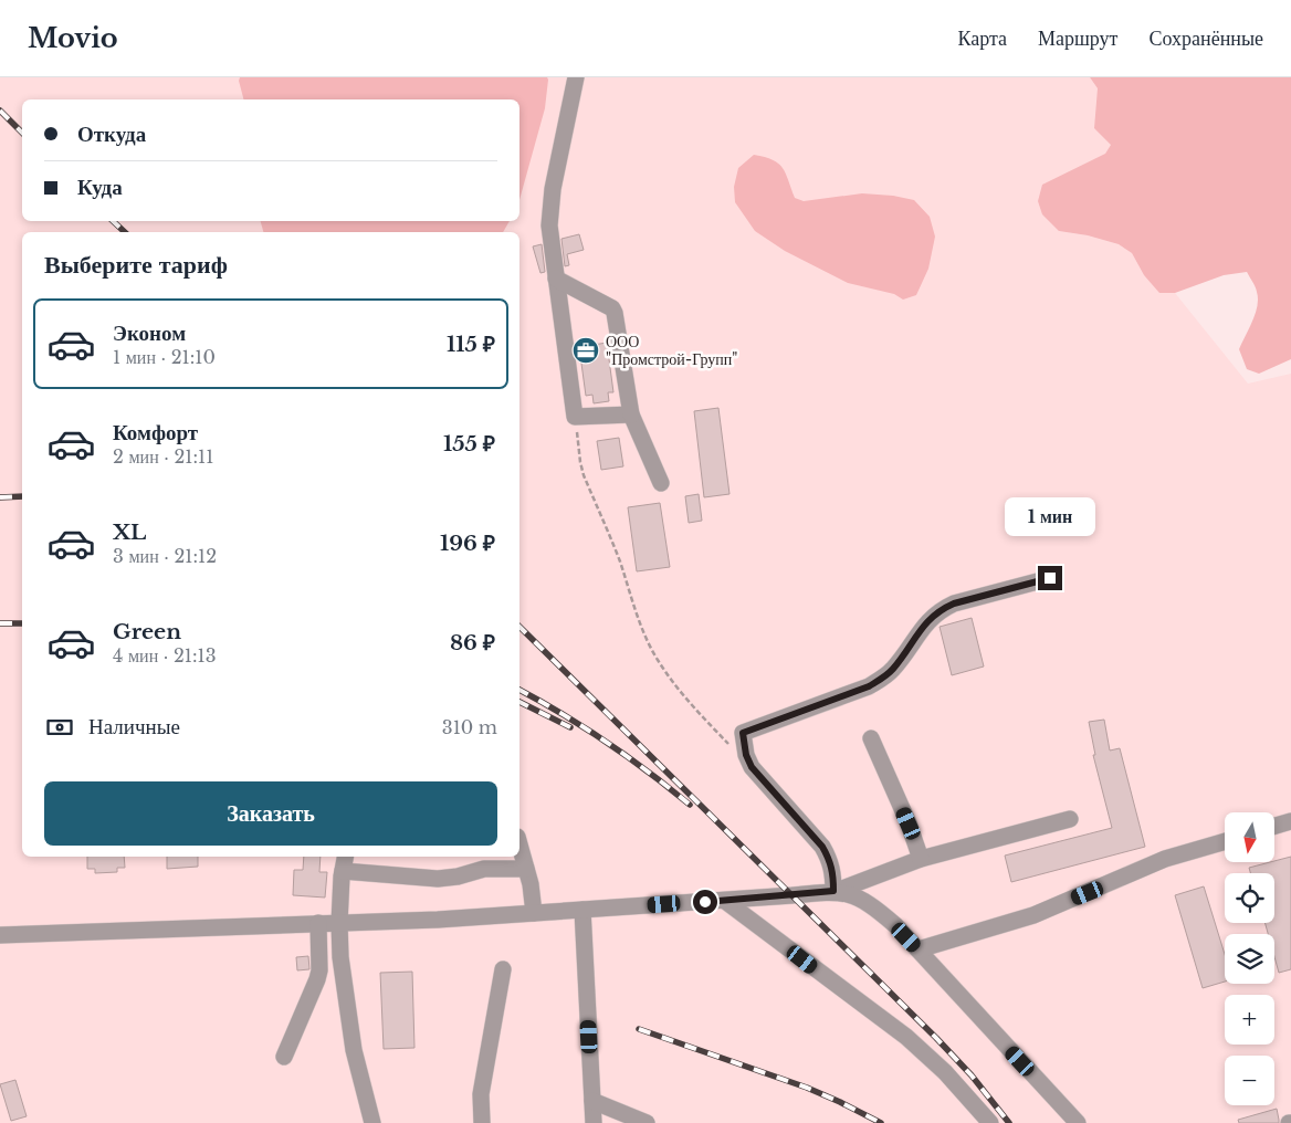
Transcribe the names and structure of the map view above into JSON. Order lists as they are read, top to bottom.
{
  "places": {
    "office": ["ООО \"Промстрой-Групп\""]
  },
  "north": "bottom",
  "page": {
    "header": "Movio",
    "nav": ["Карта", "Маршрут", "Сохранённые"],
    "banner": ["Откуда", "Куда"],
    "heading": "Выберите тариф",
    "list": [
      {
        "name": "Эконом",
        "note": "1 мин · 21:10",
        "value": "115 ₽"
      },
      {
        "name": "Комфорт",
        "note": "2 мин · 21:11",
        "value": "155 ₽"
      },
      {
        "name": "XL",
        "note": "3 мин · 21:12",
        "value": "196 ₽"
      },
      {
        "name": "Green",
        "note": "4 мин · 21:13",
        "value": "86 ₽"
      }
    ],
    "bubble": "1 мин",
    "pay": ["Наличные", "310 m"],
    "buttons": "Заказать",
    "map_buttons": ["+", "−"]
  }
}
